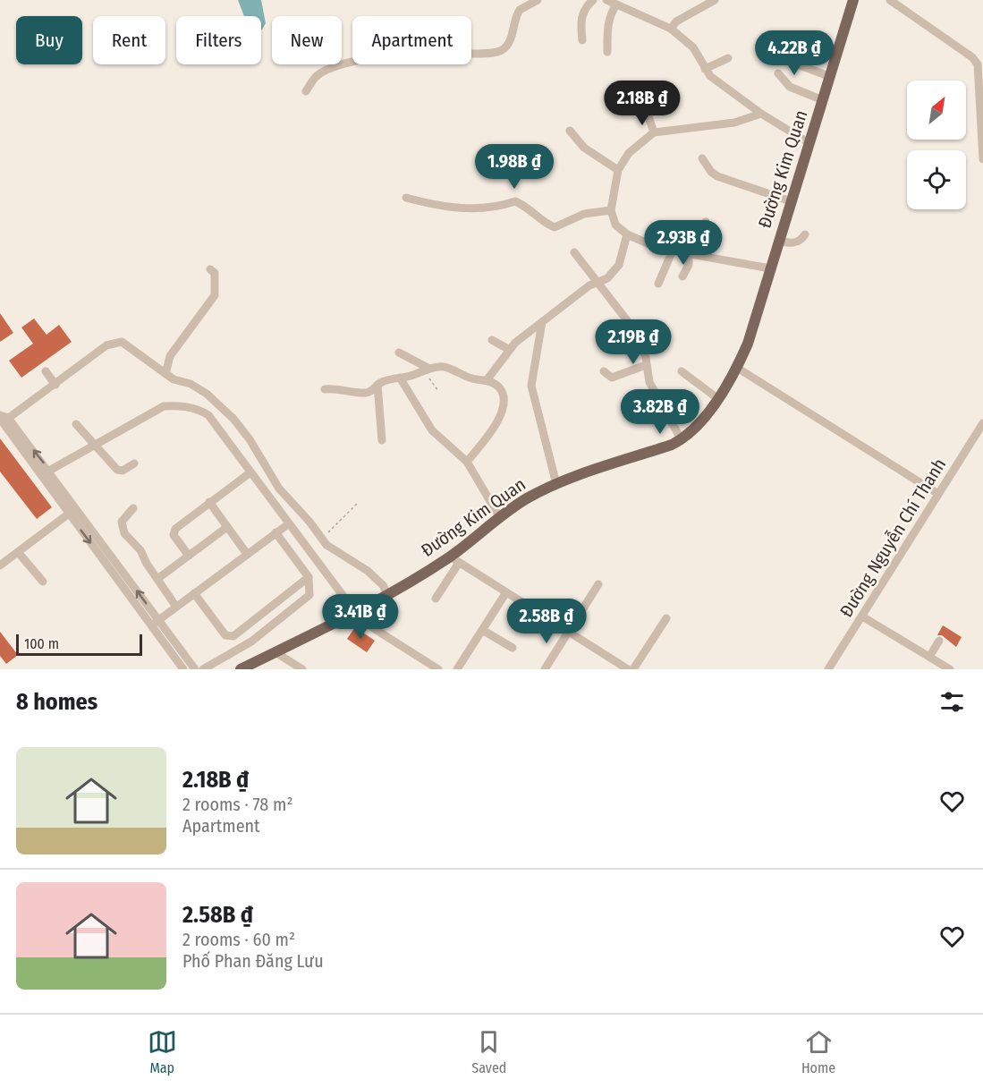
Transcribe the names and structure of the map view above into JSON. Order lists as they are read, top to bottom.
{
  "streets": {
    "main road": ["Đường Kim Quan"],
    "street": ["Đường Nguyễn Chí Thanh"]
  },
  "scale_bar": "100 m",
  "north": "top right",
  "page": {
    "chip": [
      "Buy",
      "Rent",
      "Filters",
      "New",
      "Apartment"
    ],
    "price": [
      "4.22B ₫",
      "2.18B ₫",
      "1.98B ₫",
      "2.93B ₫",
      "2.19B ₫",
      "3.82B ₫",
      "3.41B ₫",
      "2.58B ₫"
    ],
    "scale": "100 m",
    "heading": "8 homes",
    "list": [
      {
        "name": "2.18B ₫",
        "note": "2 rooms · 78 m² · Apartment"
      },
      {
        "name": "2.58B ₫",
        "note": "2 rooms · 60 m² · Phố Phan Đăng Lưu"
      }
    ],
    "tabs": ["Map", "Saved", "Home"]
  }
}
